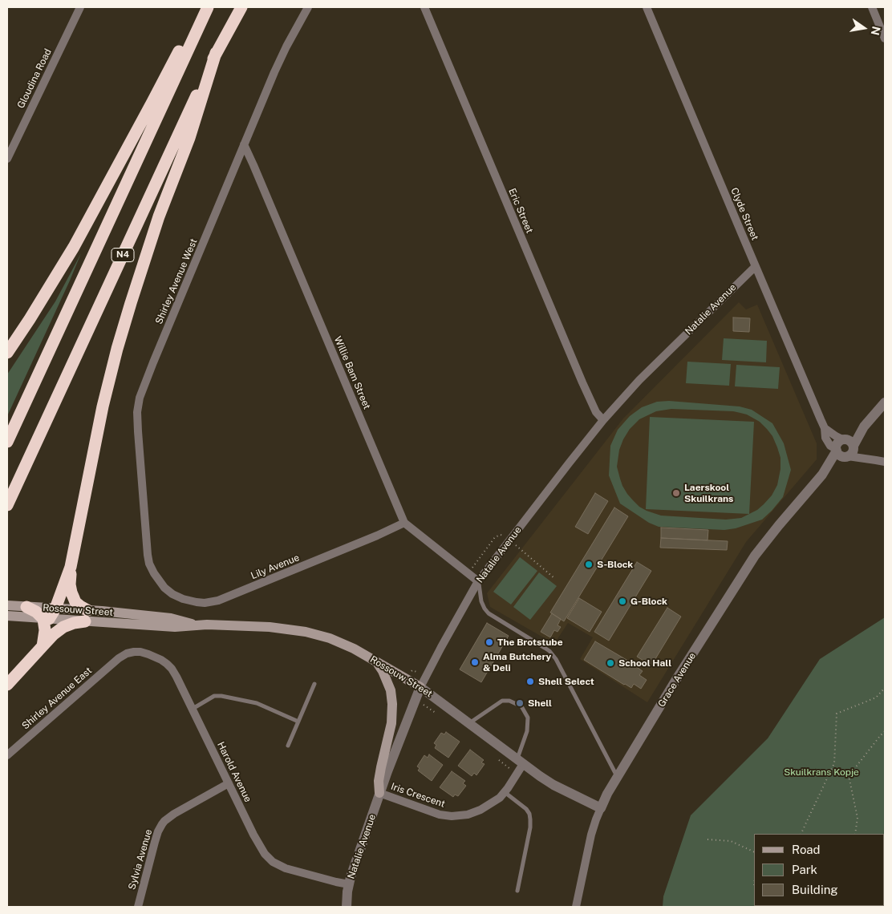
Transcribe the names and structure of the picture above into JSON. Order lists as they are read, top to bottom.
{
  "streets": {
    "highway": ["N4"],
    "main road": ["Rossouw Street"],
    "street": [
      "Gloudina Road",
      "Eric Street",
      "Clyde Street",
      "Shirley Avenue West",
      "Natalie Avenue",
      "Willie Bam Street",
      "Lily Avenue",
      "Grace Avenue",
      "Shirley Avenue East",
      "Harold Avenue",
      "Iris Crescent",
      "Sylvia Avenue"
    ]
  },
  "crossings": [
    ["Eric Street", "Natalie Avenue"],
    ["Clyde Street", "Natalie Avenue"],
    ["Clyde Street", "Grace Avenue"],
    ["Shirley Avenue West", "Willie Bam Street"],
    ["Shirley Avenue West", "Lily Avenue"],
    ["Natalie Avenue", "Willie Bam Street"],
    ["Natalie Avenue", "Rossouw Street"],
    ["Natalie Avenue", "Harold Avenue"],
    ["Natalie Avenue", "Iris Crescent"],
    ["Willie Bam Street", "Lily Avenue"],
    ["Rossouw Street", "Grace Avenue"],
    ["Rossouw Street", "Iris Crescent"],
    ["Shirley Avenue East", "Harold Avenue"],
    ["Harold Avenue", "Sylvia Avenue"]
  ],
  "parks": ["Skuilkrans Kopje"],
  "places": [
    "Laerskool Skuilkrans",
    "S-Block",
    "G-Block",
    "The Brotstube",
    "Alma Butchery & Deli",
    "School Hall",
    "Shell Select",
    "Shell"
  ],
  "legend": ["Road", "Park", "Building"],
  "north": "right"
}
